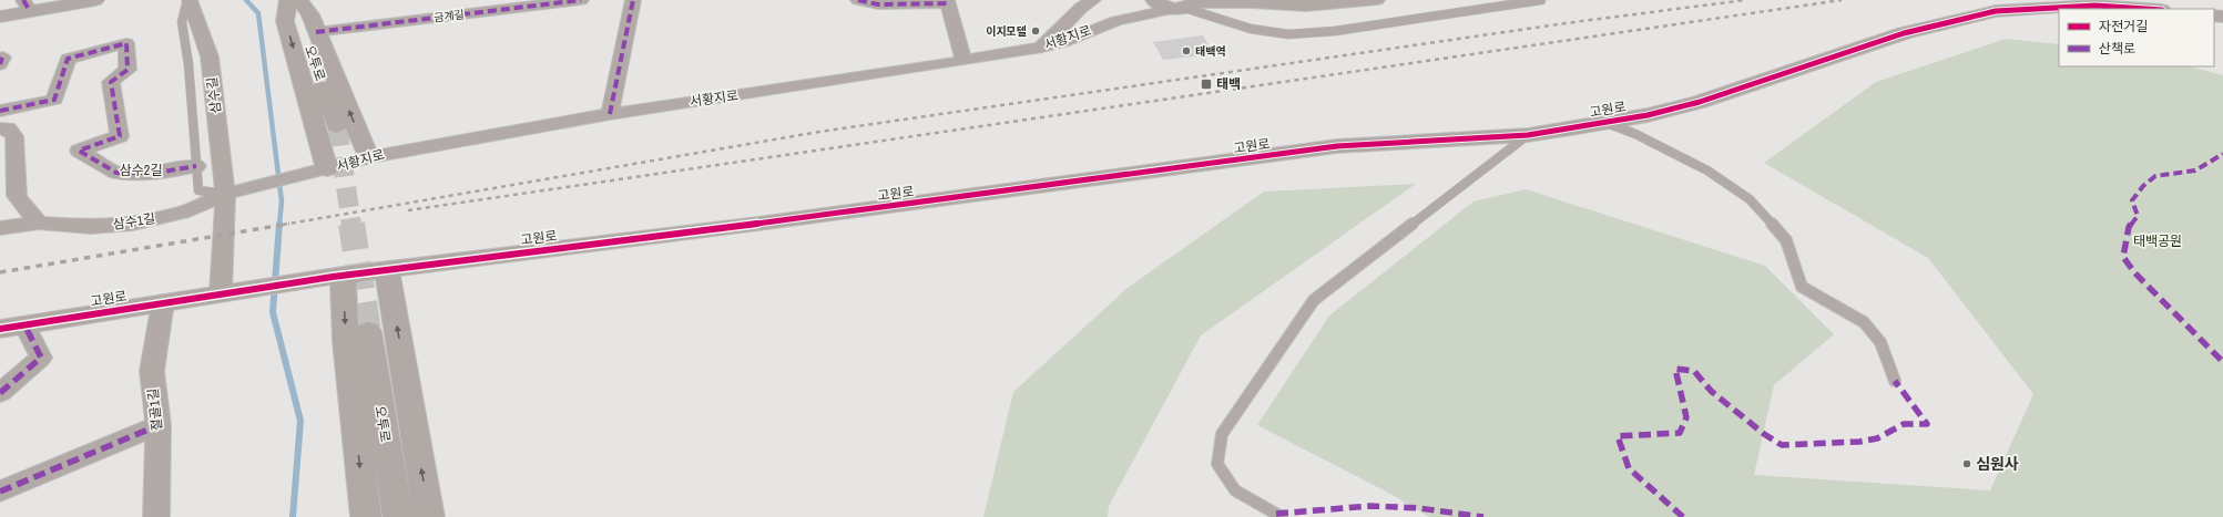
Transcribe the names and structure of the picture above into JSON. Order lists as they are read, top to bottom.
{
  "streets": {
    "street": [
      "금계길",
      "서황지로",
      "오투로",
      "삼수길",
      "고원로",
      "삼수2길",
      "삼수1길",
      "절골1길"
    ]
  },
  "crossings": [
    ["서황지로", "삼수길"],
    ["서황지로", "삼수1길"],
    ["삼수길", "고원로"],
    ["삼수길", "삼수1길"],
    ["고원로", "절골1길"]
  ],
  "parks": ["태백공원"],
  "places": {
    "other": ["이지모텔", "태백역", "심원사"],
    "transit": ["태백"]
  },
  "legend": ["자전거길", "산책로"]
}
